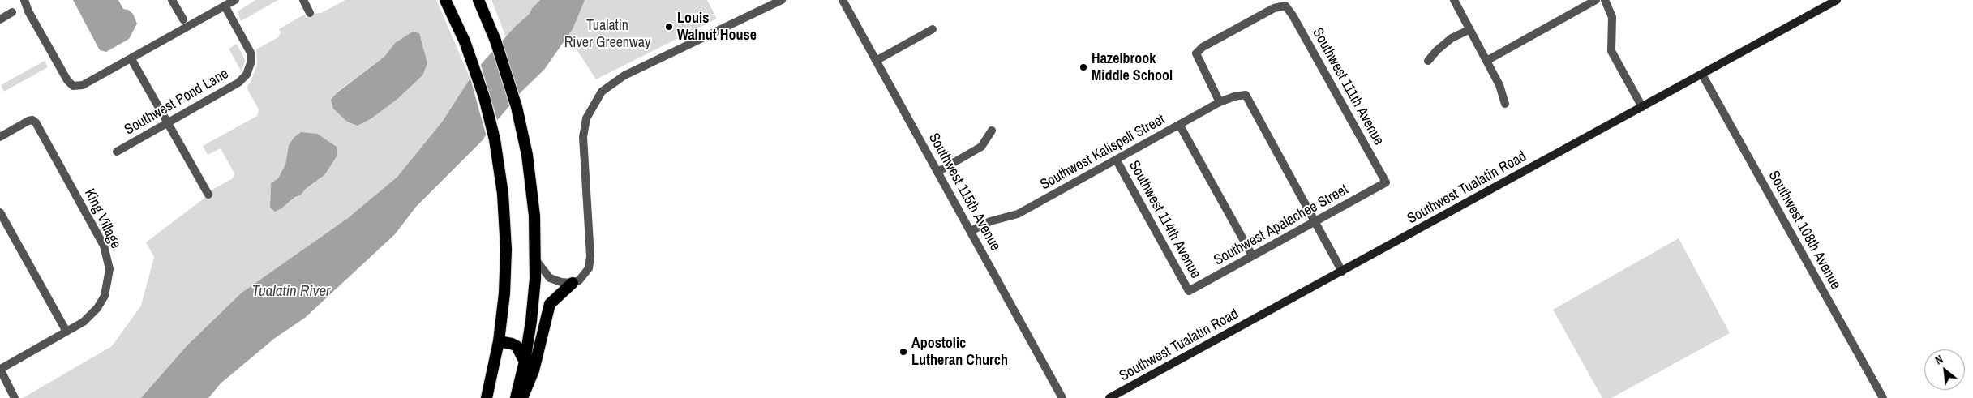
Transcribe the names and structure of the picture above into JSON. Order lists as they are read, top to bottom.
{
  "streets": {
    "main road": ["Southwest Tualatin Road"],
    "street": [
      "Southwest 111th Avenue",
      "Southwest Pond Lane",
      "Southwest Kalispell Street",
      "Southwest 115th Avenue",
      "King Village",
      "Southwest 114th Avenue",
      "Southwest Apalachee Street",
      "Southwest 108th Avenue"
    ]
  },
  "crossings": [
    ["Southwest 111th Avenue", "Southwest Kalispell Street"],
    ["Southwest 111th Avenue", "Southwest Apalachee Street"],
    ["Southwest Kalispell Street", "Southwest 115th Avenue"],
    ["Southwest Kalispell Street", "Southwest 114th Avenue"],
    ["Southwest Kalispell Street", "Southwest Apalachee Street"],
    ["Southwest Tualatin Road", "Southwest 108th Avenue"],
    ["Southwest 114th Avenue", "Southwest Apalachee Street"]
  ],
  "water": ["Tualatin River"],
  "parks": ["Tualatin River Greenway"],
  "places": ["Louis Walnut House", "Hazelbrook Middle School", "Apostolic Lutheran Church"],
  "north": "top left"
}
